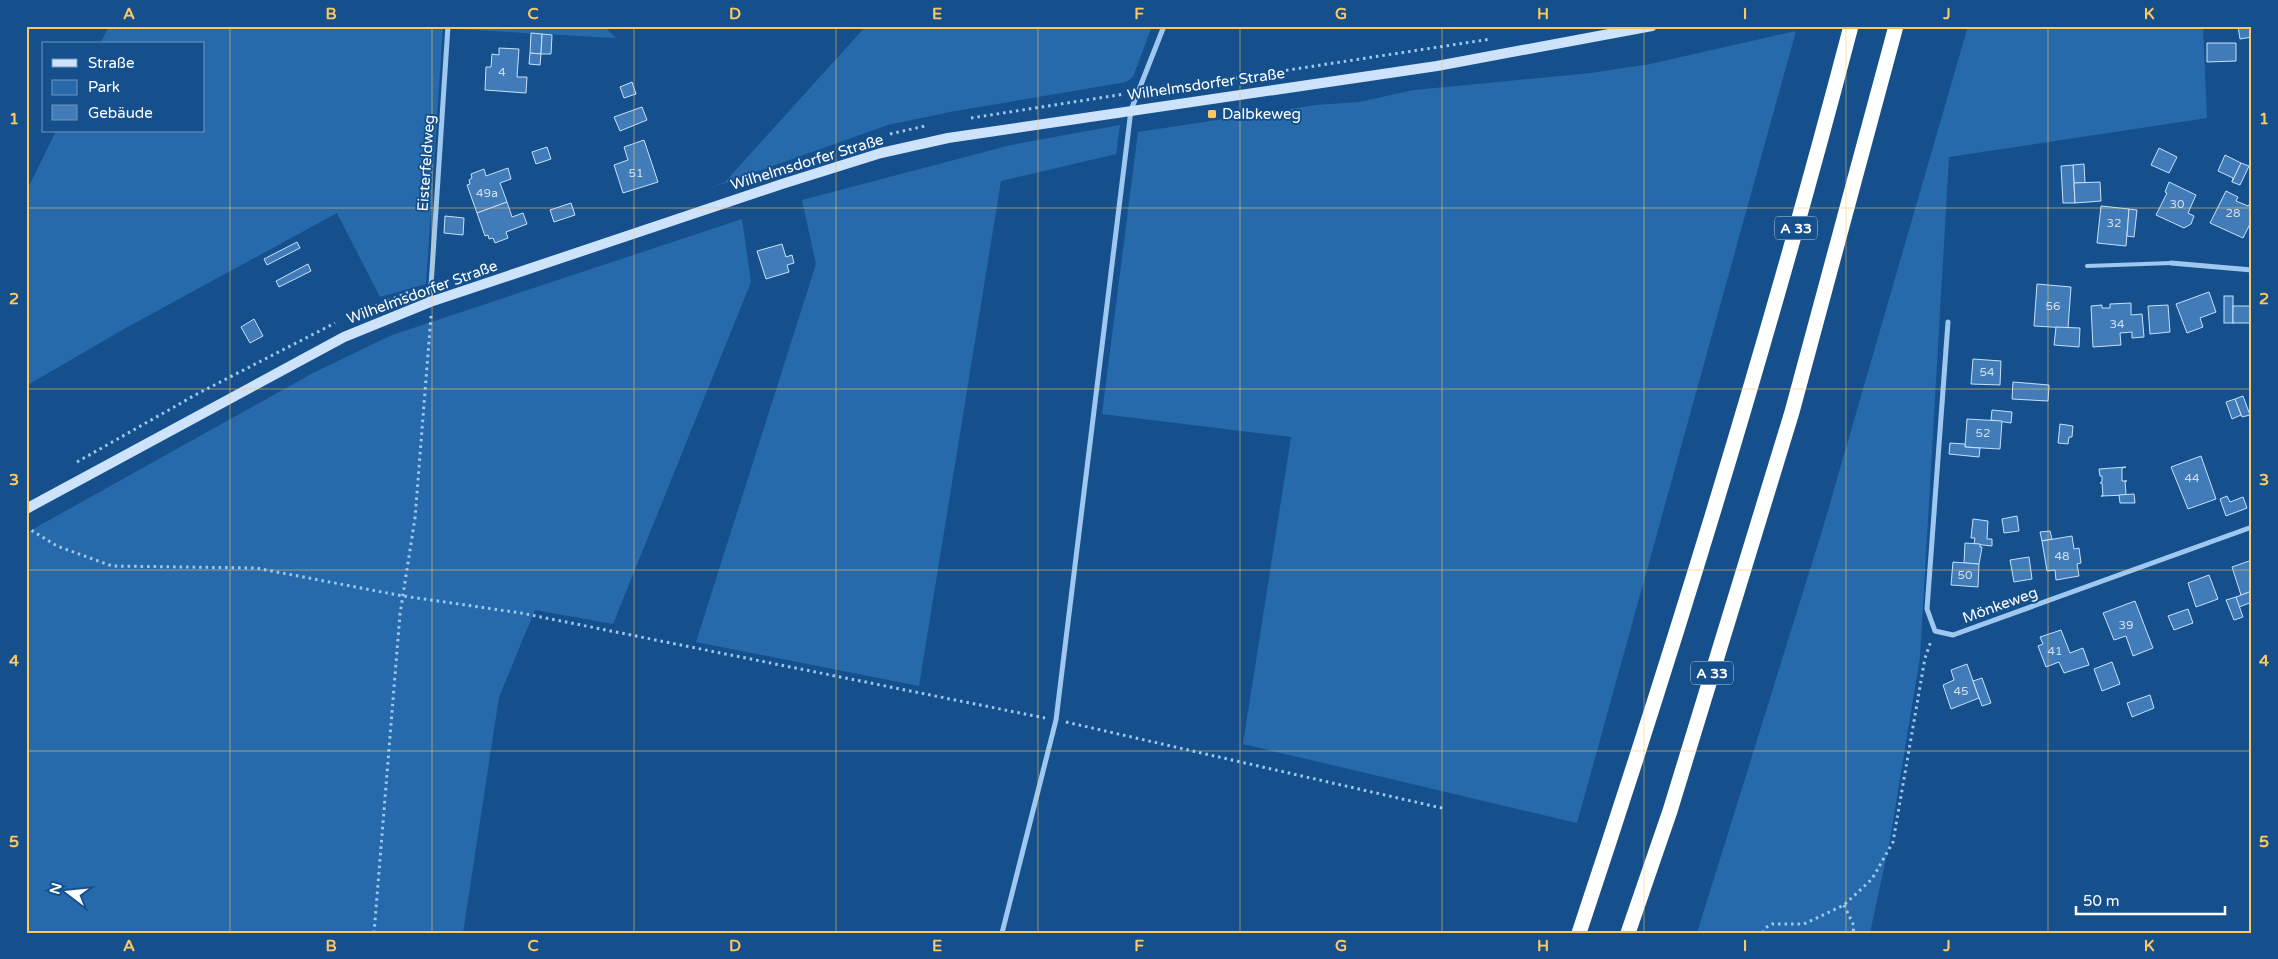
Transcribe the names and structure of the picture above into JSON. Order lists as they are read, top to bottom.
{
  "streets": {
    "highway": ["A 33"],
    "street": ["Wilhelmsdorfer Straße", "Eisterfeldweg", "Mönkeweg"]
  },
  "crossings": [
    ["Wilhelmsdorfer Straße", "Eisterfeldweg"]
  ],
  "places": {
    "transit": ["Dalbkeweg"]
  },
  "house_numbers": [
    "4",
    "51",
    "49a",
    "30",
    "28",
    "32",
    "56",
    "34",
    "54",
    "52",
    "44",
    "48",
    "50",
    "39",
    "41",
    "45"
  ],
  "legend": ["Straße", "Park", "Gebäude"],
  "scale_bar": "50 m",
  "north": "left",
  "grid": {
    "columns": [
      "A",
      "B",
      "C",
      "D",
      "E",
      "F",
      "G",
      "H",
      "I",
      "J",
      "K"
    ],
    "rows": [
      "1",
      "2",
      "3",
      "4",
      "5"
    ]
  }
}
